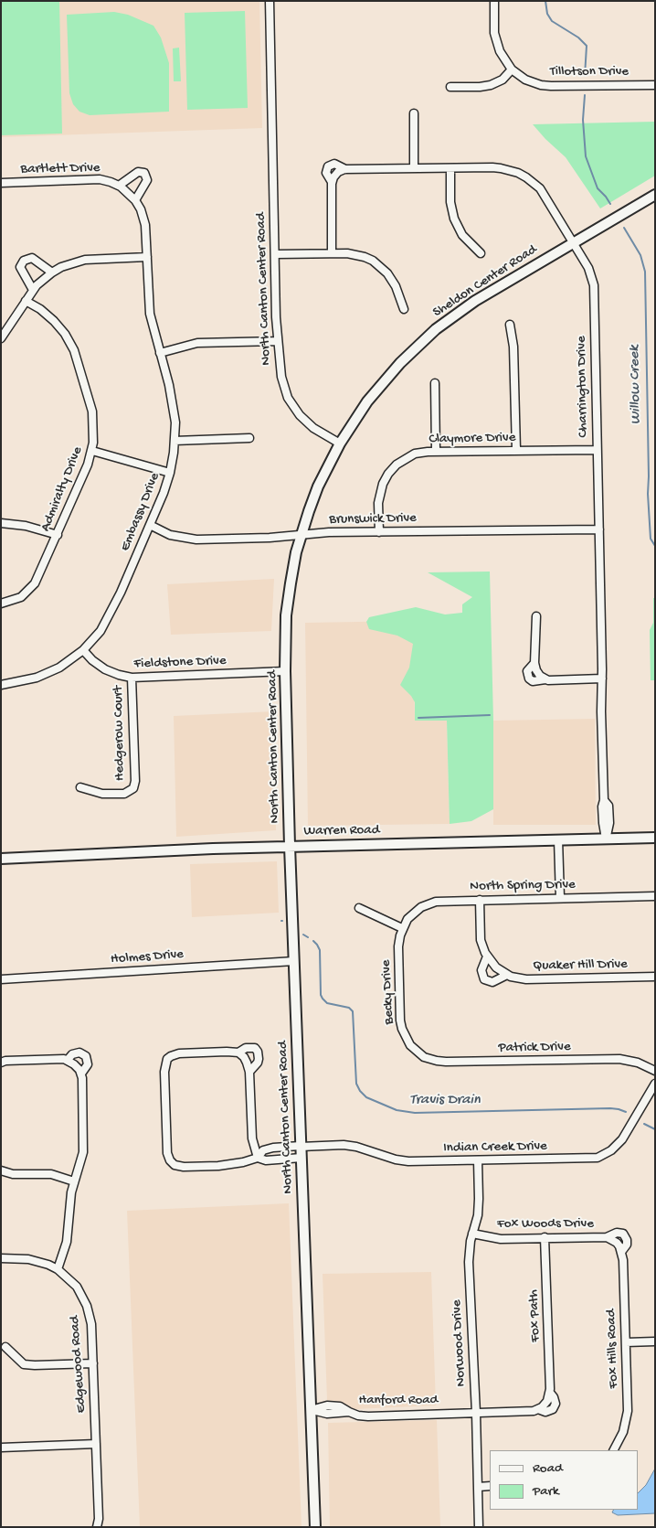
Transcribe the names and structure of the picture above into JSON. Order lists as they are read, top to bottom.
{
  "streets": {
    "main road": ["Sheldon Center Road", "North Canton Center Road", "Warren Road"],
    "street": [
      "Tillotson Drive",
      "Bartlett Drive",
      "Charrington Drive",
      "Claymore Drive",
      "Admiralty Drive",
      "Embassy Drive",
      "Brunswick Drive",
      "Fieldstone Drive",
      "Hedgerow Court",
      "North Spring Drive",
      "Holmes Drive",
      "Quaker Hill Drive",
      "Becky Drive",
      "Patrick Drive",
      "Indian Creek Drive",
      "Fox Woods Drive",
      "Fox Path",
      "Norwood Drive",
      "Fox Hills Road",
      "Edgewood Road",
      "Hanford Road"
    ]
  },
  "crossings": [
    ["Bartlett Drive", "Embassy Drive"],
    ["Sheldon Center Road", "North Canton Center Road"],
    ["Sheldon Center Road", "Charrington Drive"],
    ["North Canton Center Road", "Brunswick Drive"],
    ["North Canton Center Road", "Fieldstone Drive"],
    ["North Canton Center Road", "Warren Road"],
    ["North Canton Center Road", "Holmes Drive"],
    ["North Canton Center Road", "Indian Creek Drive"],
    ["North Canton Center Road", "Hanford Road"],
    ["Charrington Drive", "Claymore Drive"],
    ["Charrington Drive", "Brunswick Drive"],
    ["Charrington Drive", "Warren Road"],
    ["Claymore Drive", "Brunswick Drive"],
    ["Embassy Drive", "Brunswick Drive"],
    ["Embassy Drive", "Fieldstone Drive"],
    ["Fieldstone Drive", "Hedgerow Court"],
    ["North Spring Drive", "Quaker Hill Drive"],
    ["North Spring Drive", "Becky Drive"],
    ["Becky Drive", "Patrick Drive"],
    ["Indian Creek Drive", "Norwood Drive"],
    ["Fox Woods Drive", "Fox Path"],
    ["Fox Woods Drive", "Norwood Drive"],
    ["Fox Woods Drive", "Fox Hills Road"],
    ["Fox Path", "Norwood Drive"],
    ["Fox Path", "Hanford Road"],
    ["Norwood Drive", "Hanford Road"]
  ],
  "water": ["Willow Creek", "Travis Drain"],
  "legend": ["Road", "Park"]
}
